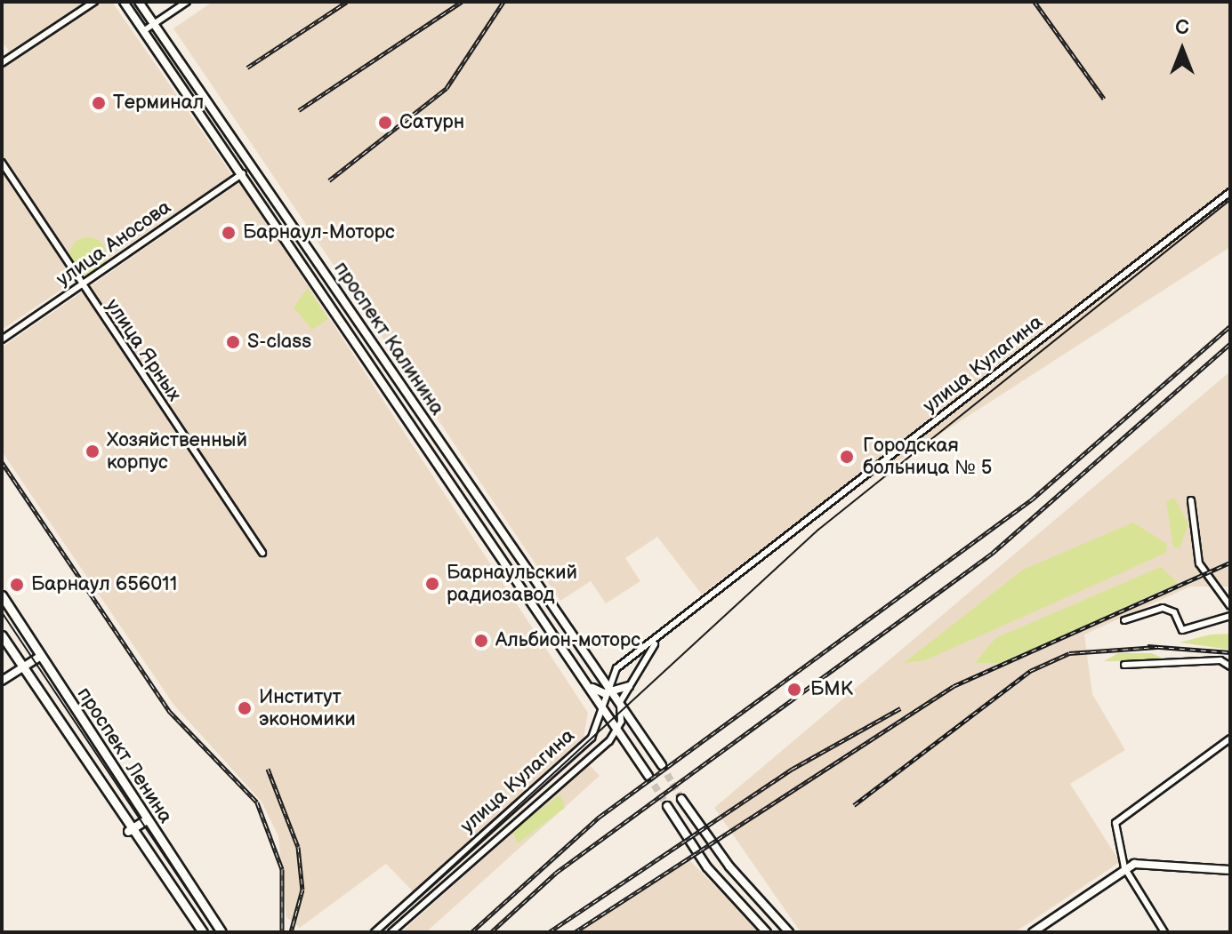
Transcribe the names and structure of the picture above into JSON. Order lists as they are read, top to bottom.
{
  "streets": {
    "main road": ["проспект Калинина", "проспект Ленина"],
    "street": ["улица Аносова", "улица Ярных", "улица Кулагина"]
  },
  "crossings": [
    ["улица Аносова", "проспект Калинина"],
    ["улица Аносова", "улица Ярных"],
    ["проспект Калинина", "улица Кулагина"]
  ],
  "places": [
    "Терминал",
    "Сатурн",
    "Барнаул-Моторс",
    "S-class",
    "Хозяйственный корпус",
    "Городская больница № 5",
    "Барнаульский радиозавод",
    "Барнаул 656011",
    "Альбион-моторс",
    "БМК",
    "Институт экономики"
  ],
  "north": "top"
}
